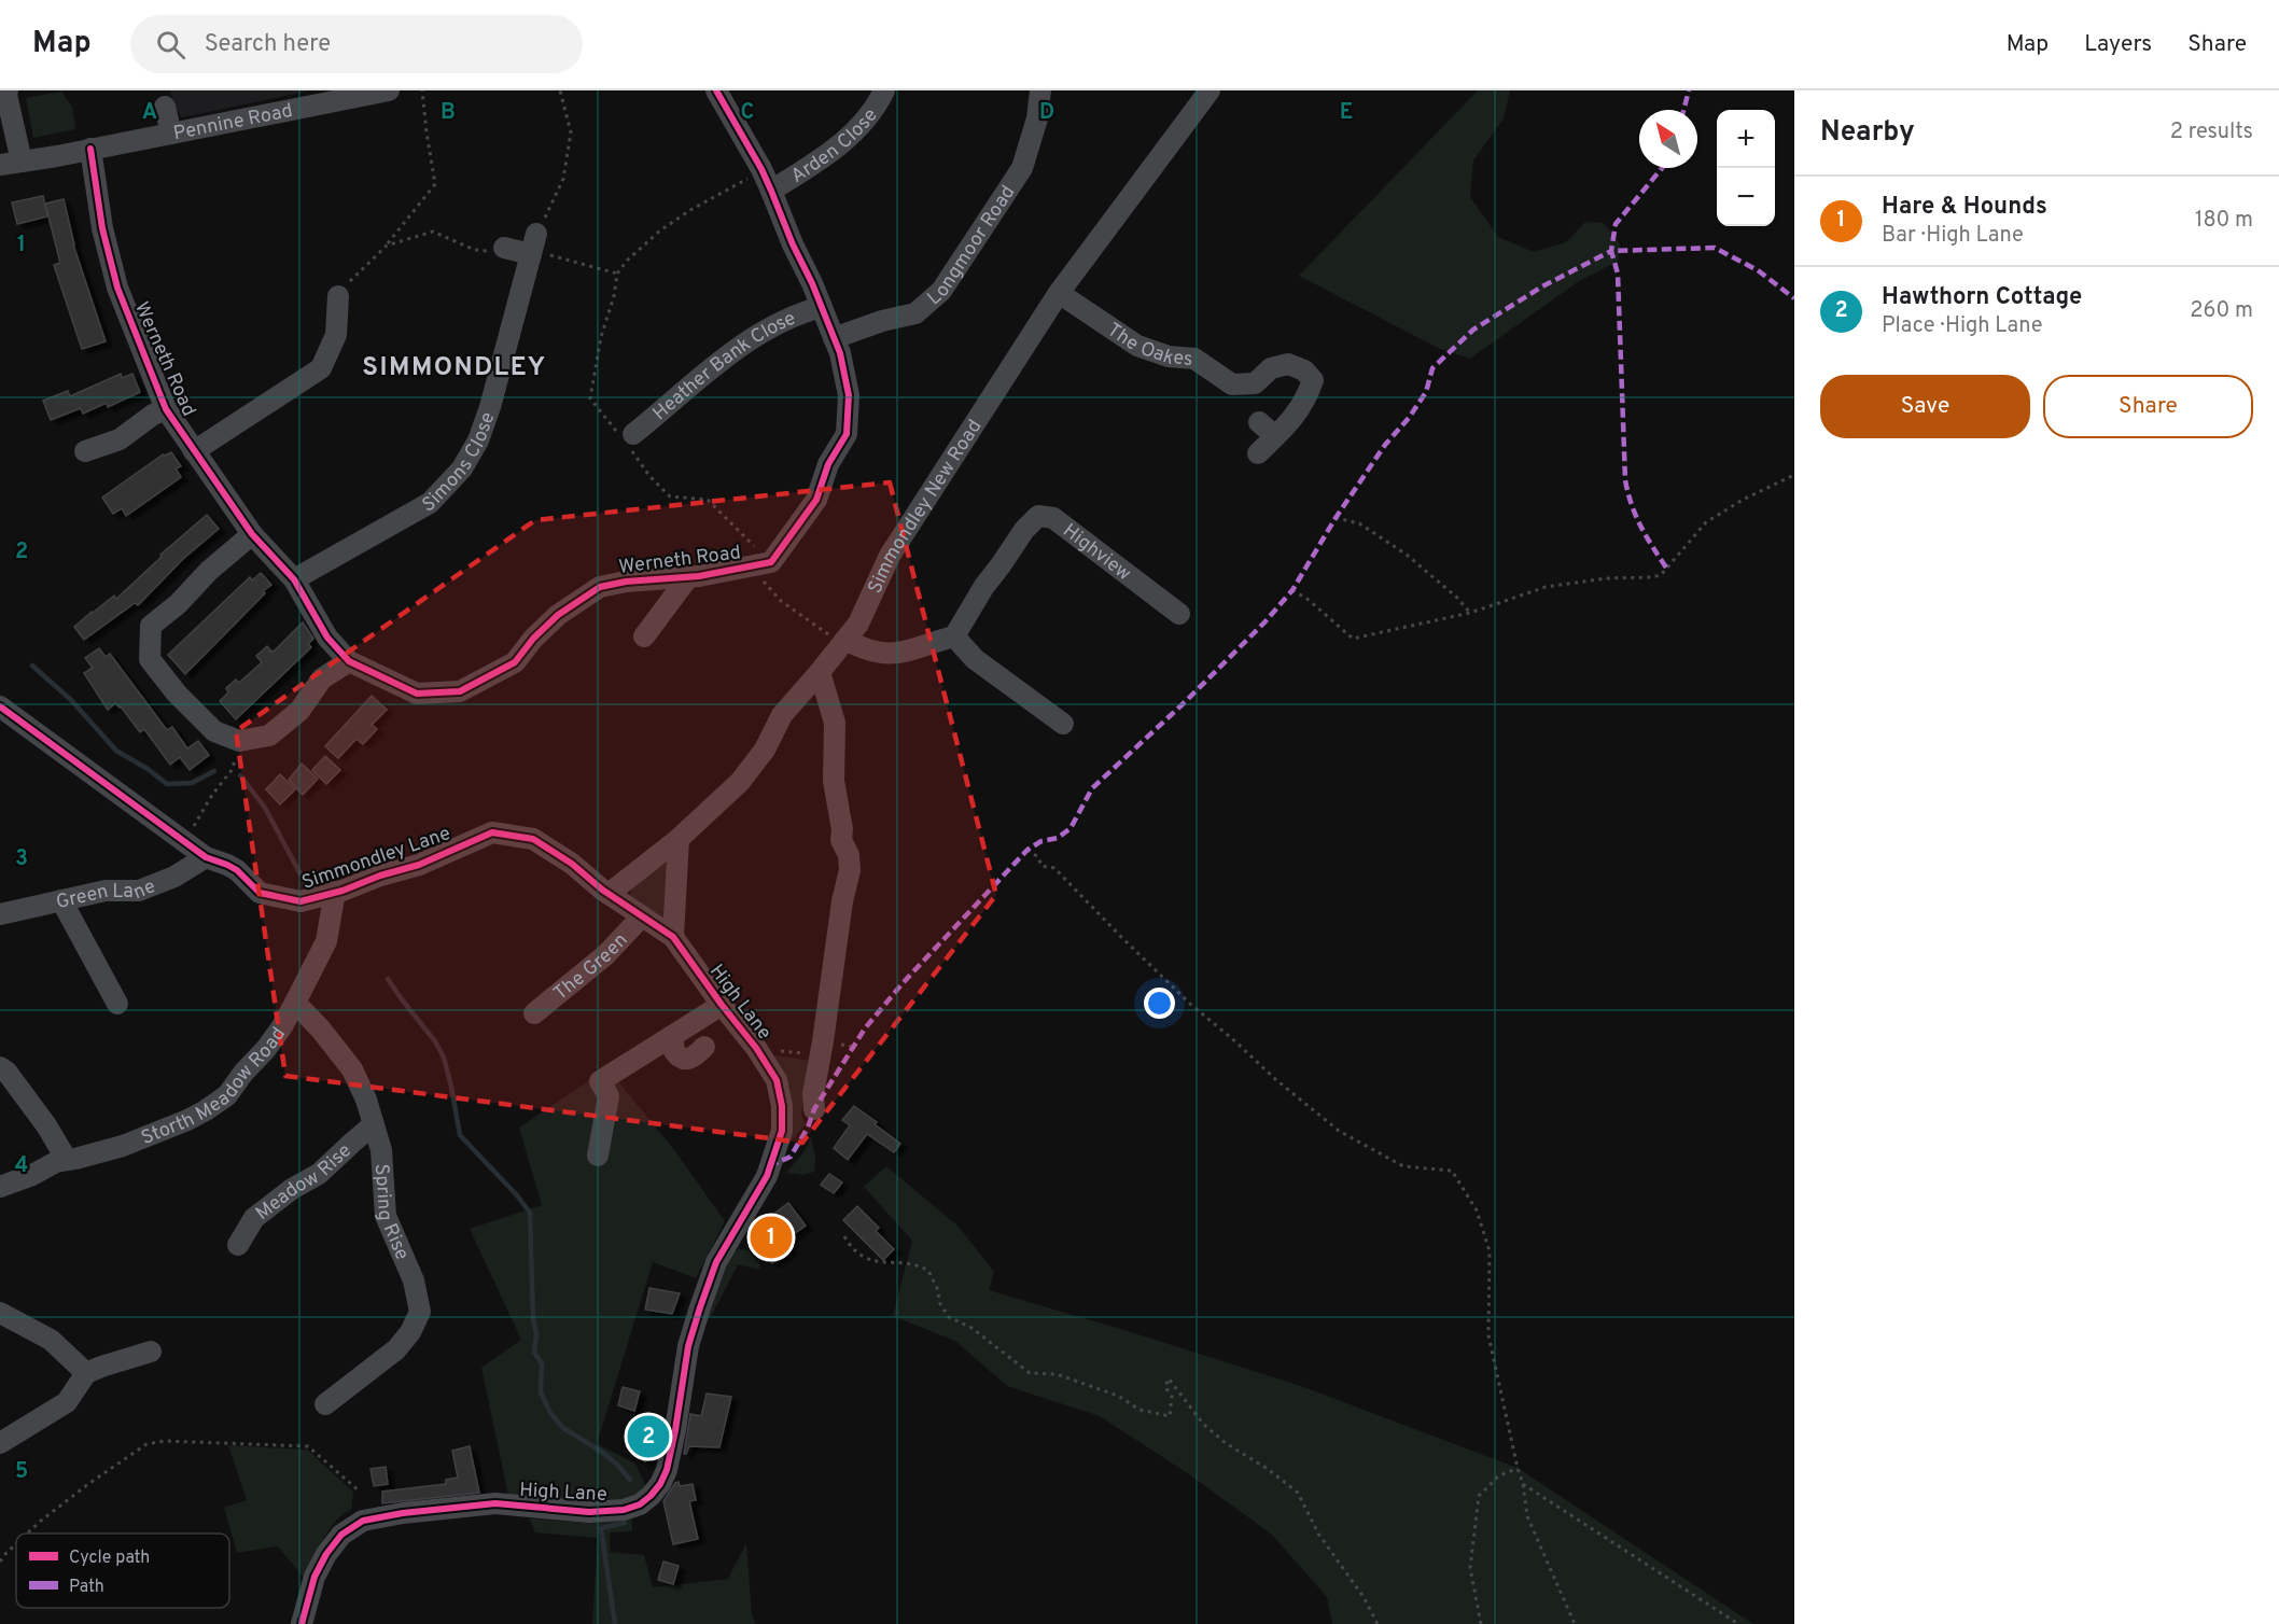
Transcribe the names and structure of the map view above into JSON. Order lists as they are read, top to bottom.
{
  "streets": {
    "street": [
      "Pennine Road",
      "Arden Close",
      "Longmoor Road",
      "The Oakes",
      "Werneth Road",
      "Heather Bank Close",
      "Simons Close",
      "Simmondley New Road",
      "Highview",
      "Simmondley Lane",
      "Green Lane",
      "The Green",
      "High Lane",
      "Storth Meadow Road",
      "Meadow Rise",
      "Spring Rise"
    ]
  },
  "crossings": [
    ["Pennine Road", "Werneth Road"],
    ["The Oakes", "Simmondley New Road"],
    ["Werneth Road", "Simons Close"],
    ["Simmondley New Road", "Simmondley Lane"],
    ["Simmondley Lane", "Green Lane"],
    ["Simmondley Lane", "The Green"],
    ["Simmondley Lane", "High Lane"],
    ["Simmondley Lane", "Storth Meadow Road"],
    ["Storth Meadow Road", "Spring Rise"],
    ["Meadow Rise", "Spring Rise"]
  ],
  "districts": ["SIMMONDLEY"],
  "legend": ["Cycle path", "Path"],
  "north": "top left",
  "page": {
    "header": "Map",
    "search": "Search here",
    "nav": ["Map", "Layers", "Share"],
    "heading": ["Nearby", "2 results"],
    "map_buttons": ["+", "−"],
    "list": [
      {
        "mark": "1",
        "name": "Hare & Hounds",
        "note": "Bar · High Lane",
        "value": "180 m"
      },
      {
        "mark": "2",
        "name": "Hawthorn Cottage",
        "note": "Place · High Lane",
        "value": "260 m"
      }
    ],
    "buttons": ["Save", "Share"],
    "pins": ["1", "2"]
  },
  "grid": {
    "columns": [
      "A",
      "B",
      "C",
      "D",
      "E"
    ],
    "rows": [
      "1",
      "2",
      "3",
      "4",
      "5"
    ]
  }
}
